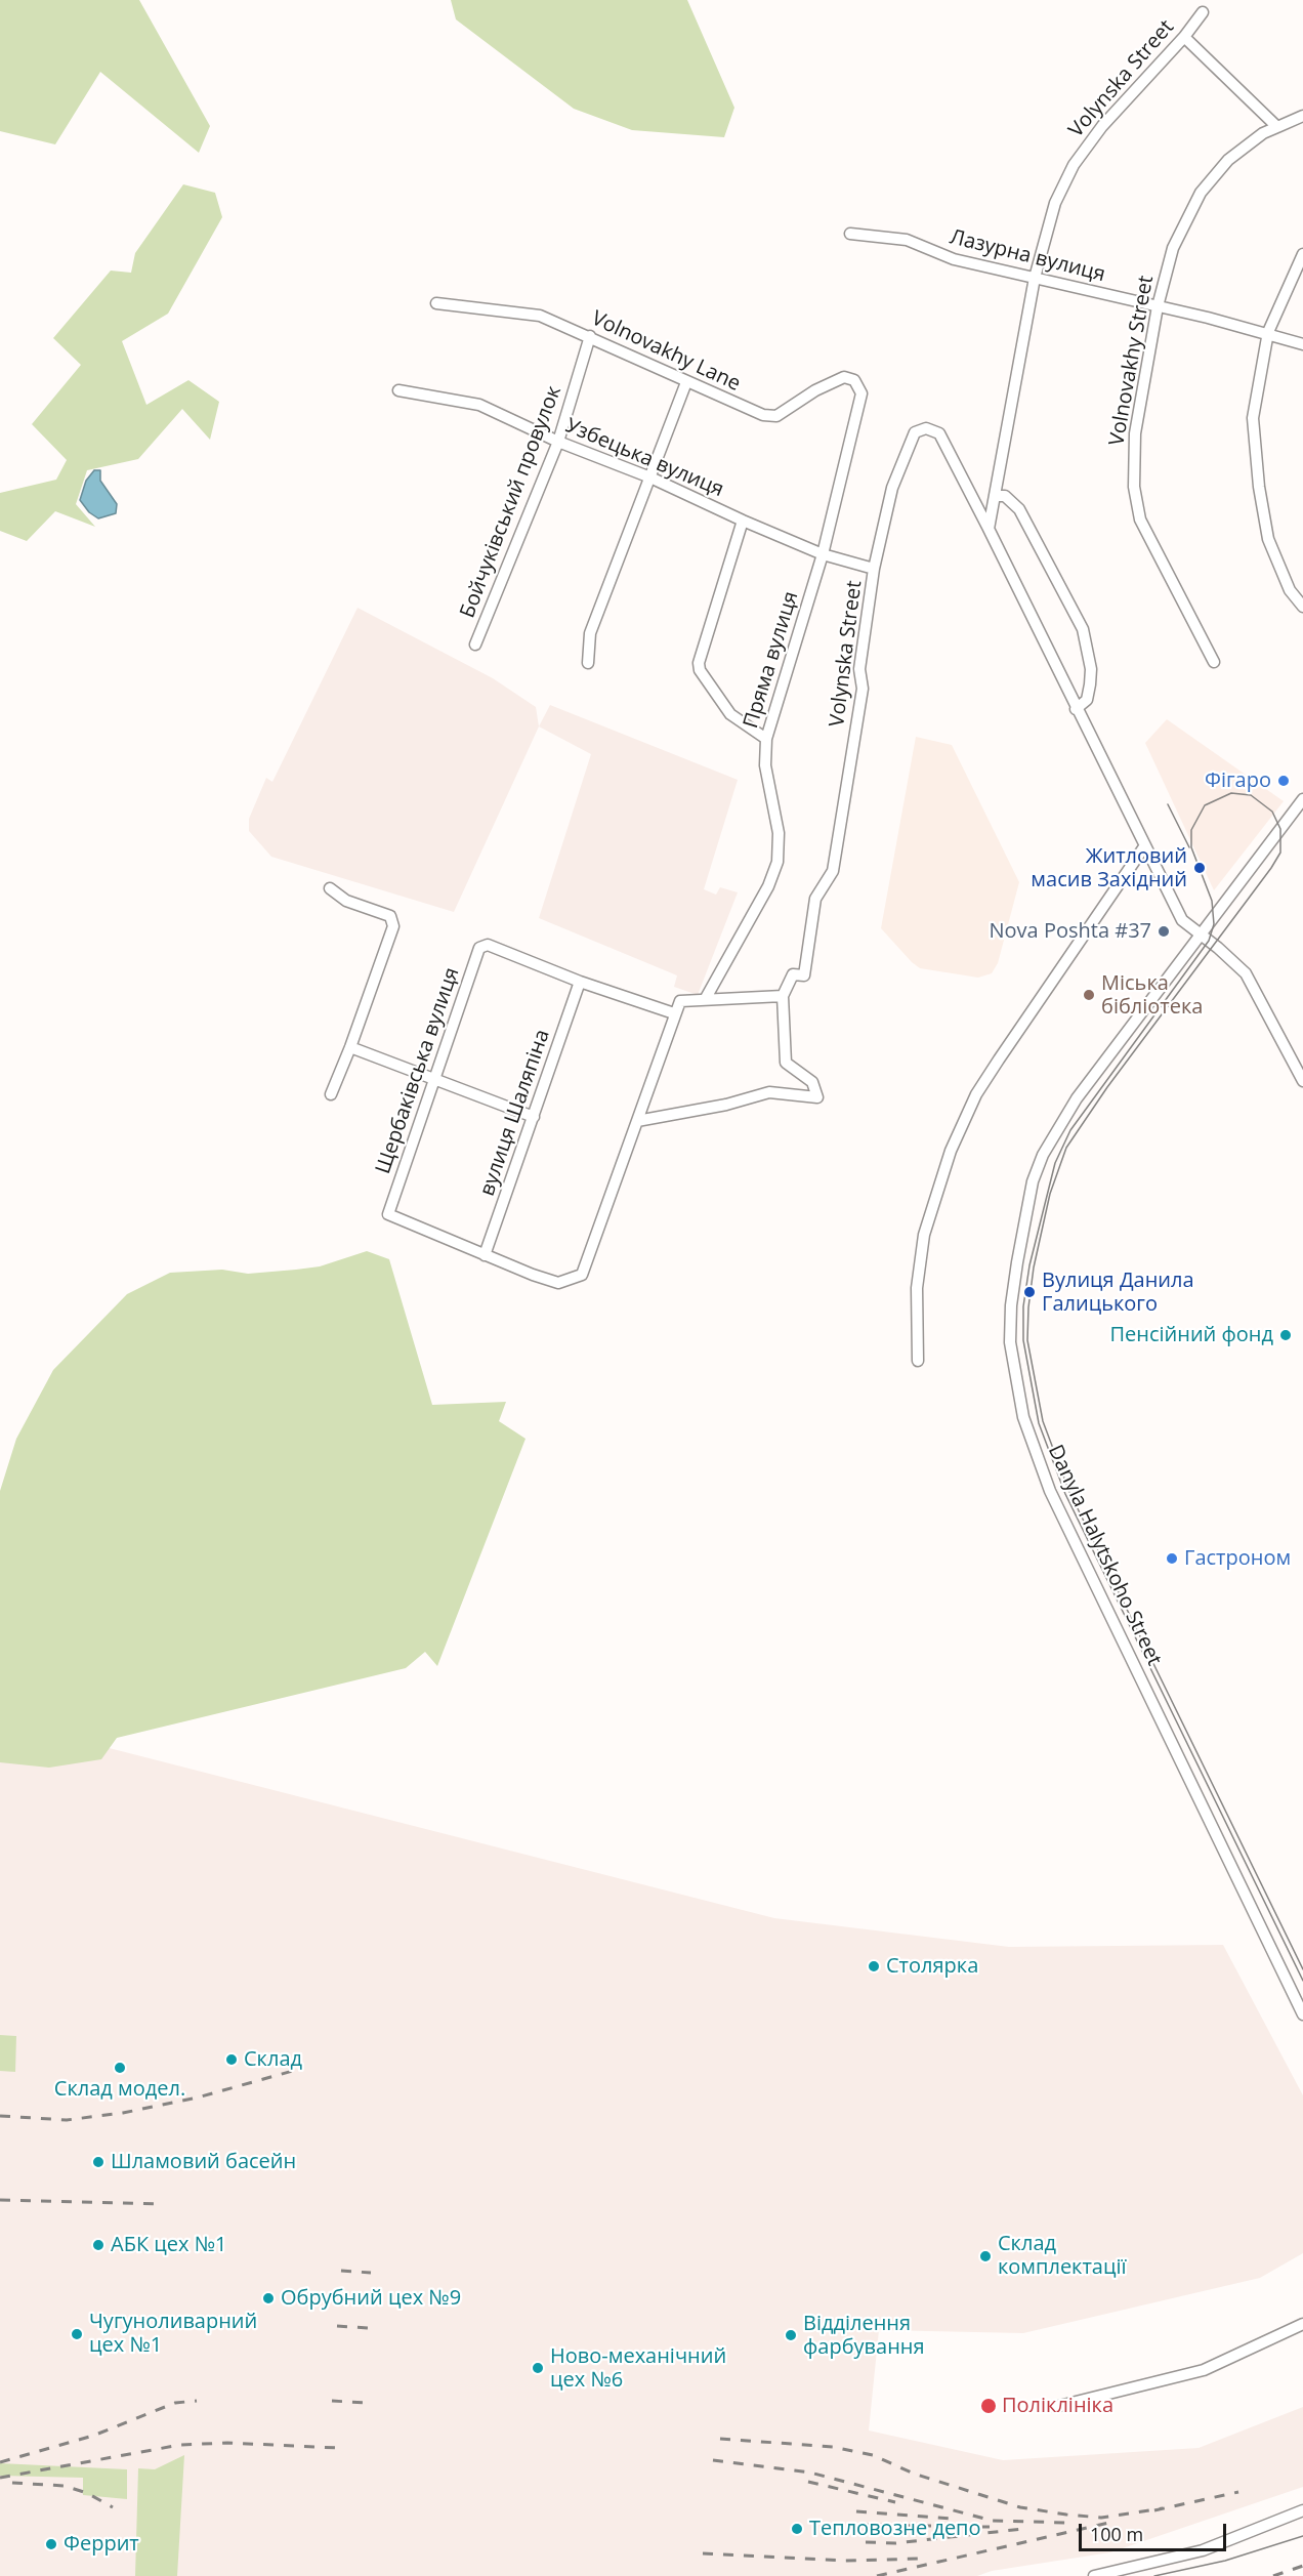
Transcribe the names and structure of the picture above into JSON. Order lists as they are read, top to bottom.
{
  "streets": {
    "street": [
      "Volynska Street",
      "Лазурна вулиця",
      "Volnovakhy Lane",
      "Volnovakhy Street",
      "Узбецька вулиця",
      "Бойчуківський провулок",
      "Пряма вулиця",
      "Щербаківська вулиця",
      "вулиця Шаляпіна",
      "Danyla Halytskoho Street"
    ]
  },
  "crossings": [
    ["Volynska Street", "Лазурна вулиця"],
    ["Volynska Street", "Узбецька вулиця"],
    ["Volynska Street", "Danyla Halytskoho Street"],
    ["Лазурна вулиця", "Volnovakhy Street"],
    ["Volnovakhy Lane", "Бойчуківський провулок"],
    ["Volnovakhy Lane", "Пряма вулиця"],
    ["Узбецька вулиця", "Бойчуківський провулок"],
    ["Узбецька вулиця", "Пряма вулиця"],
    ["Щербаківська вулиця", "вулиця Шаляпіна"]
  ],
  "places": [
    "Фігаро",
    "Житловий масив Західний",
    "Nova Poshta #37",
    "Міська бібліотека",
    "Вулиця Данила Галицького",
    "Пенсійний фонд",
    "Гастроном",
    "Столярка",
    "Склад",
    "Склад модел.",
    "Шламовий басейн",
    "АБК цех №1",
    "Склад комплектації",
    "Обрубний цех №9",
    "Чугуноливарний цех №1",
    "Відділення фарбування",
    "Ново-механічний цех №6",
    "Поліклініка",
    "Тепловозне депо",
    "Феррит"
  ],
  "scale_bar": "100 m"
}
